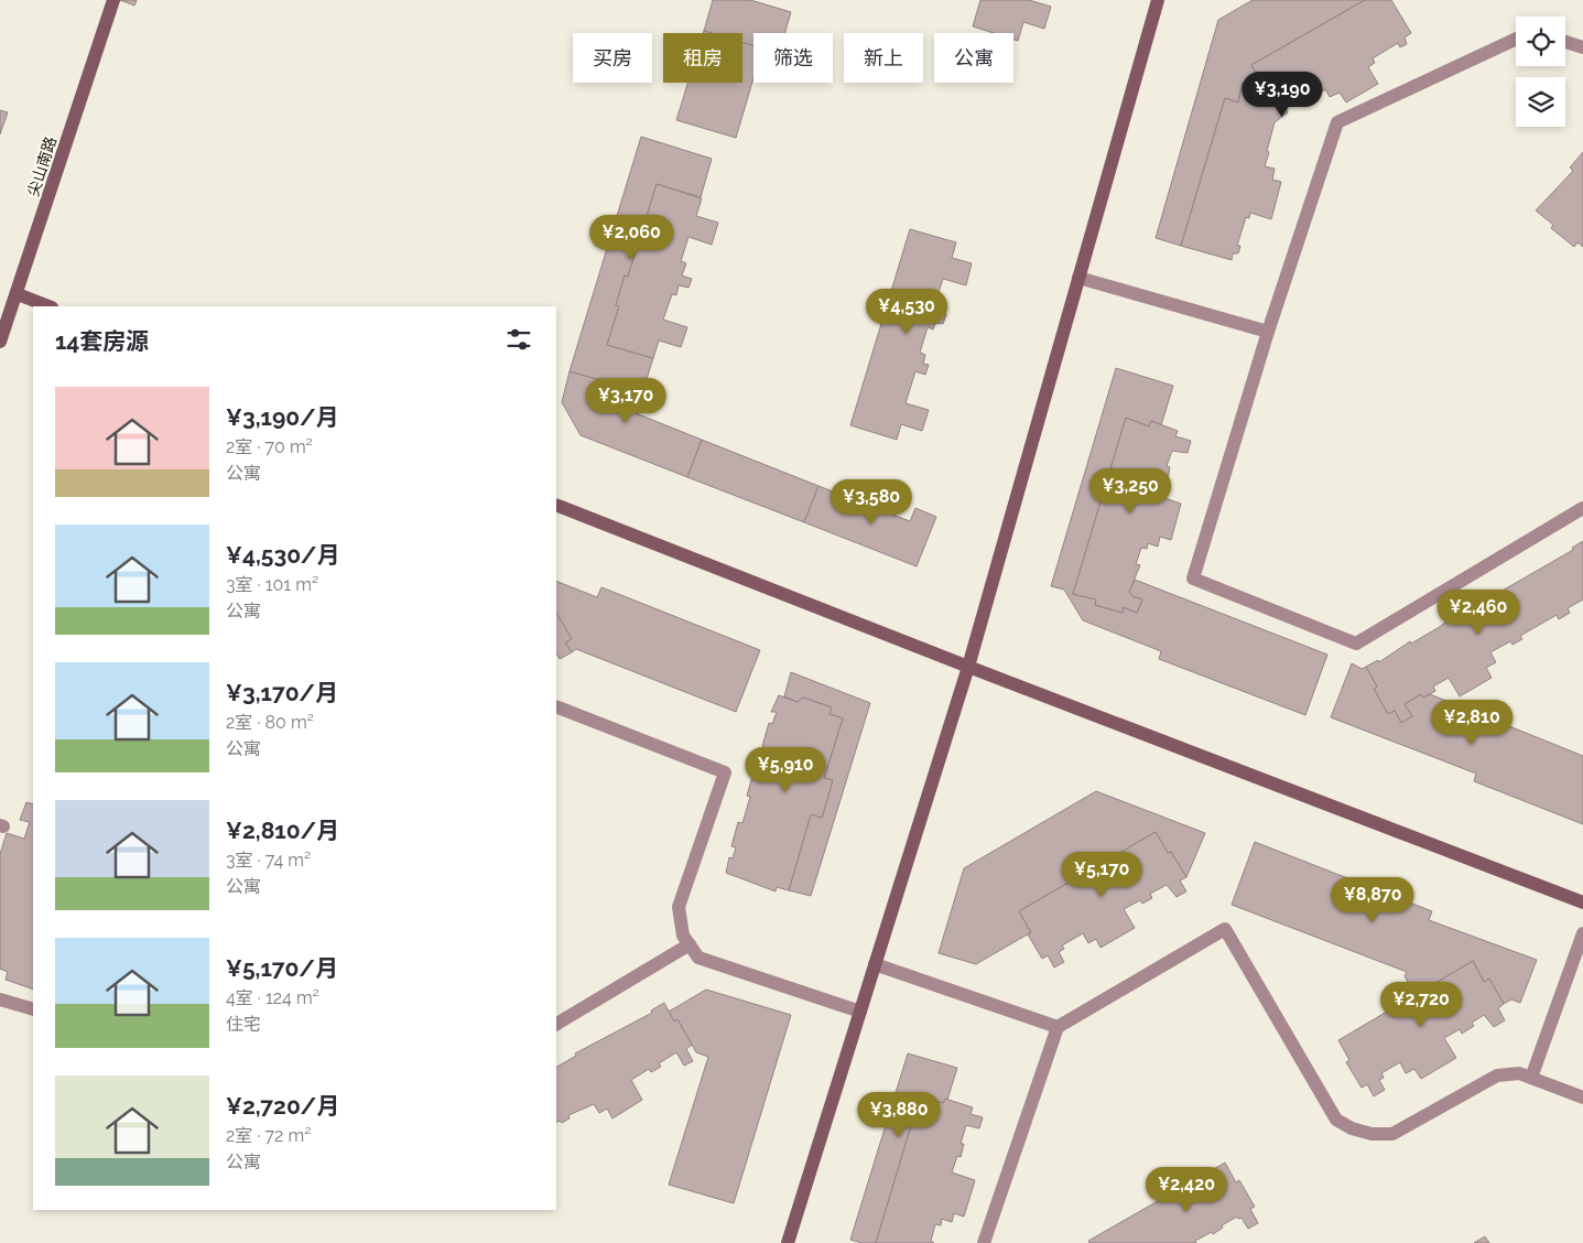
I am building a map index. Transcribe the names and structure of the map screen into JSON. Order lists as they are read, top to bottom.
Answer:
{
  "streets": {
    "street": ["尖山南路"]
  },
  "page": {
    "chip": [
      "买房",
      "租房",
      "筛选",
      "新上",
      "公寓"
    ],
    "price": [
      "¥3,190",
      "¥2,060",
      "¥4,530",
      "¥3,170",
      "¥3,250",
      "¥3,580",
      "¥2,460",
      "¥2,810",
      "¥5,910",
      "¥5,170",
      "¥8,870",
      "¥2,720",
      "¥3,880",
      "¥2,420"
    ],
    "heading": "14套房源",
    "list": [
      {
        "name": "¥3,190/月",
        "note": "2室 · 70 m² · 公寓"
      },
      {
        "name": "¥4,530/月",
        "note": "3室 · 101 m² · 公寓"
      },
      {
        "name": "¥3,170/月",
        "note": "2室 · 80 m² · 公寓"
      },
      {
        "name": "¥2,810/月",
        "note": "3室 · 74 m² · 公寓"
      },
      {
        "name": "¥5,170/月",
        "note": "4室 · 124 m² · 住宅"
      },
      {
        "name": "¥2,720/月",
        "note": "2室 · 72 m² · 公寓"
      }
    ]
  }
}
